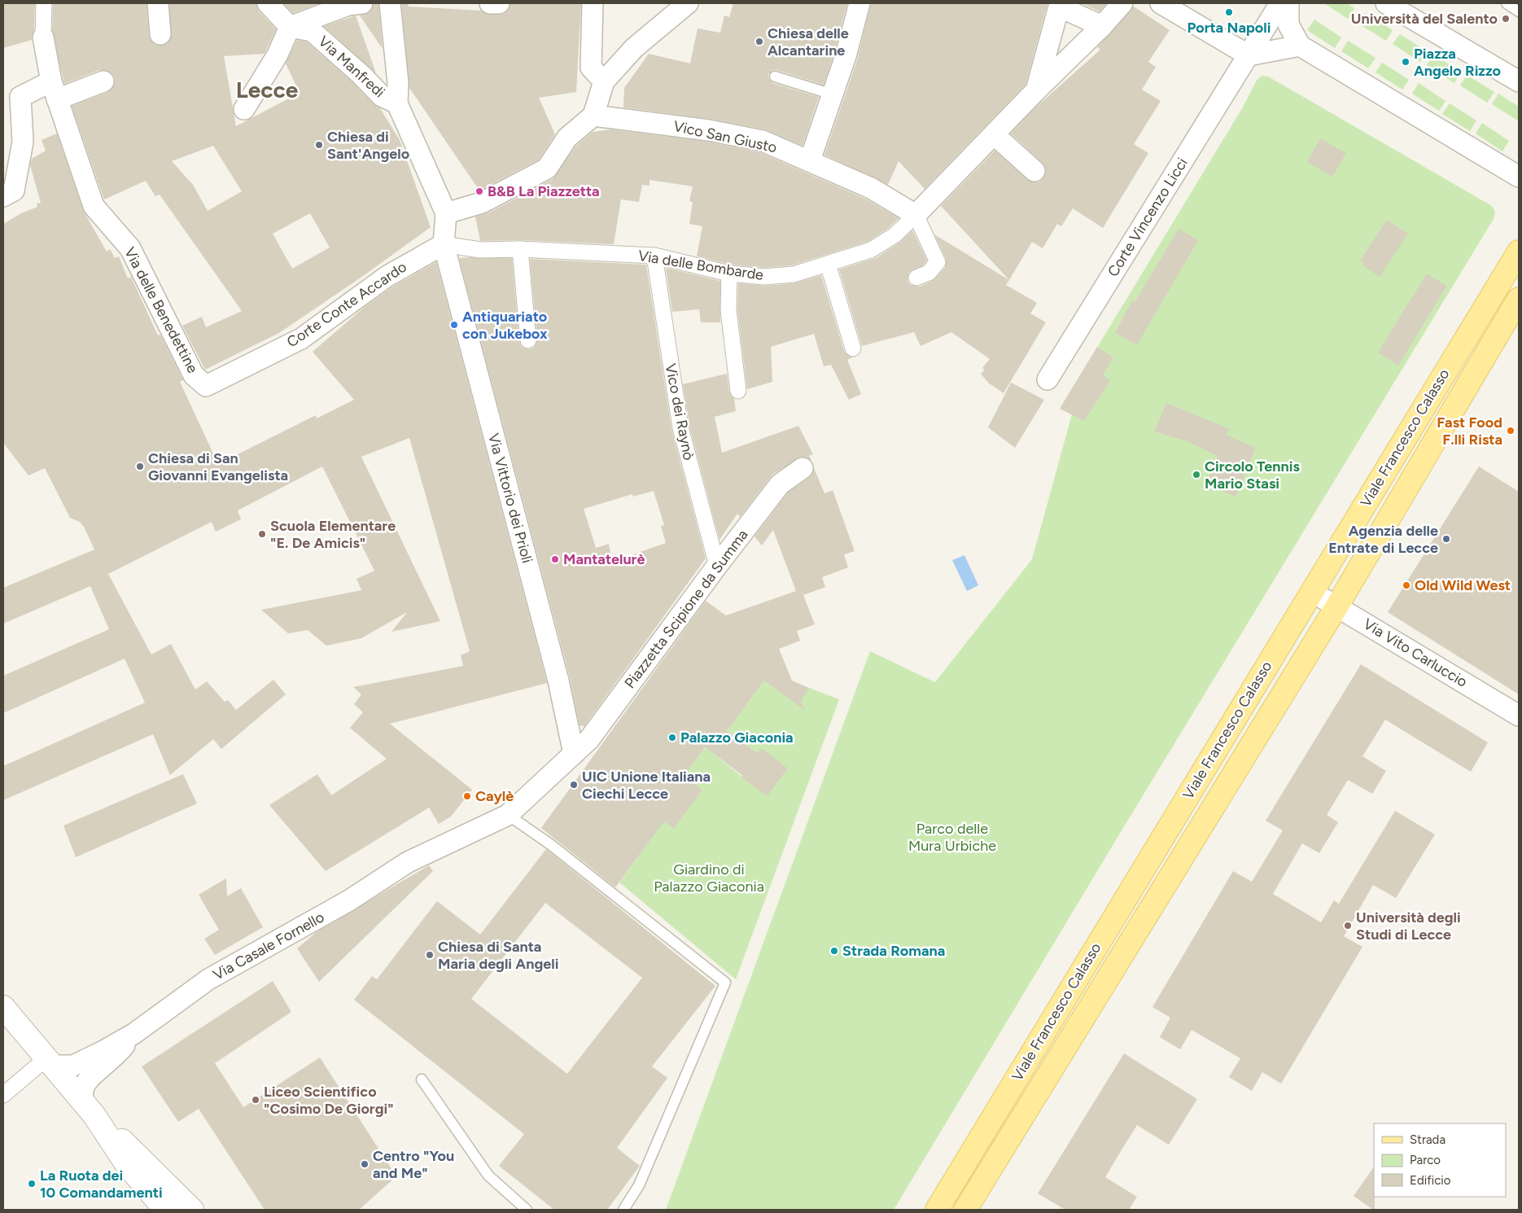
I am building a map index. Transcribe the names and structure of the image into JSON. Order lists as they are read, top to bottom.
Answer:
{
  "streets": {
    "main road": ["Viale Francesco Calasso"],
    "street": [
      "Via Manfredi",
      "Vico San Giusto",
      "Corte Vincenzo Licci",
      "Via delle Bombarde",
      "Corte Conte Accardo",
      "Via delle Benedettine",
      "Vico dei Raynò",
      "Via Vittorio dei Prioli",
      "Piazzetta Scipione da Summa",
      "Via Vito Carluccio",
      "Via Casale Fornello"
    ]
  },
  "crossings": [
    ["Vico San Giusto", "Via delle Bombarde"],
    ["Via delle Bombarde", "Corte Conte Accardo"],
    ["Via delle Bombarde", "Vico dei Raynò"],
    ["Via delle Bombarde", "Via Vittorio dei Prioli"],
    ["Corte Conte Accardo", "Via delle Benedettine"],
    ["Corte Conte Accardo", "Via Vittorio dei Prioli"],
    ["Vico dei Raynò", "Piazzetta Scipione da Summa"],
    ["Viale Francesco Calasso", "Via Vito Carluccio"],
    ["Via Vittorio dei Prioli", "Piazzetta Scipione da Summa"],
    ["Piazzetta Scipione da Summa", "Via Casale Fornello"]
  ],
  "districts": ["Lecce"],
  "parks": ["Parco delle Mura Urbiche", "Giardino di Palazzo Giaconia"],
  "places": [
    "Porta Napoli",
    "Università del Salento",
    "Chiesa delle Alcantarine",
    "Piazza Angelo Rizzo",
    "Chiesa di Sant'Angelo",
    "B&B La Piazzetta",
    "Antiquariato con Jukebox",
    "Fast Food F.lli Rista",
    "Chiesa di San Giovanni Evangelista",
    "Circolo Tennis Mario Stasi",
    "Scuola Elementare \"E. De Amicis\"",
    "Agenzia delle Entrate di Lecce",
    "Mantatelurè",
    "Old Wild West",
    "Palazzo Giaconia",
    "UIC Unione Italiana Ciechi Lecce",
    "Caylè",
    "Università degli Studi di Lecce",
    "Strada Romana",
    "Chiesa di Santa Maria degli Angeli",
    "Liceo Scientifico \"Cosimo De Giorgi\"",
    "Centro \"You and Me\"",
    "La Ruota dei 10 Comandamenti"
  ],
  "legend": ["Strada", "Parco", "Edificio"]
}
